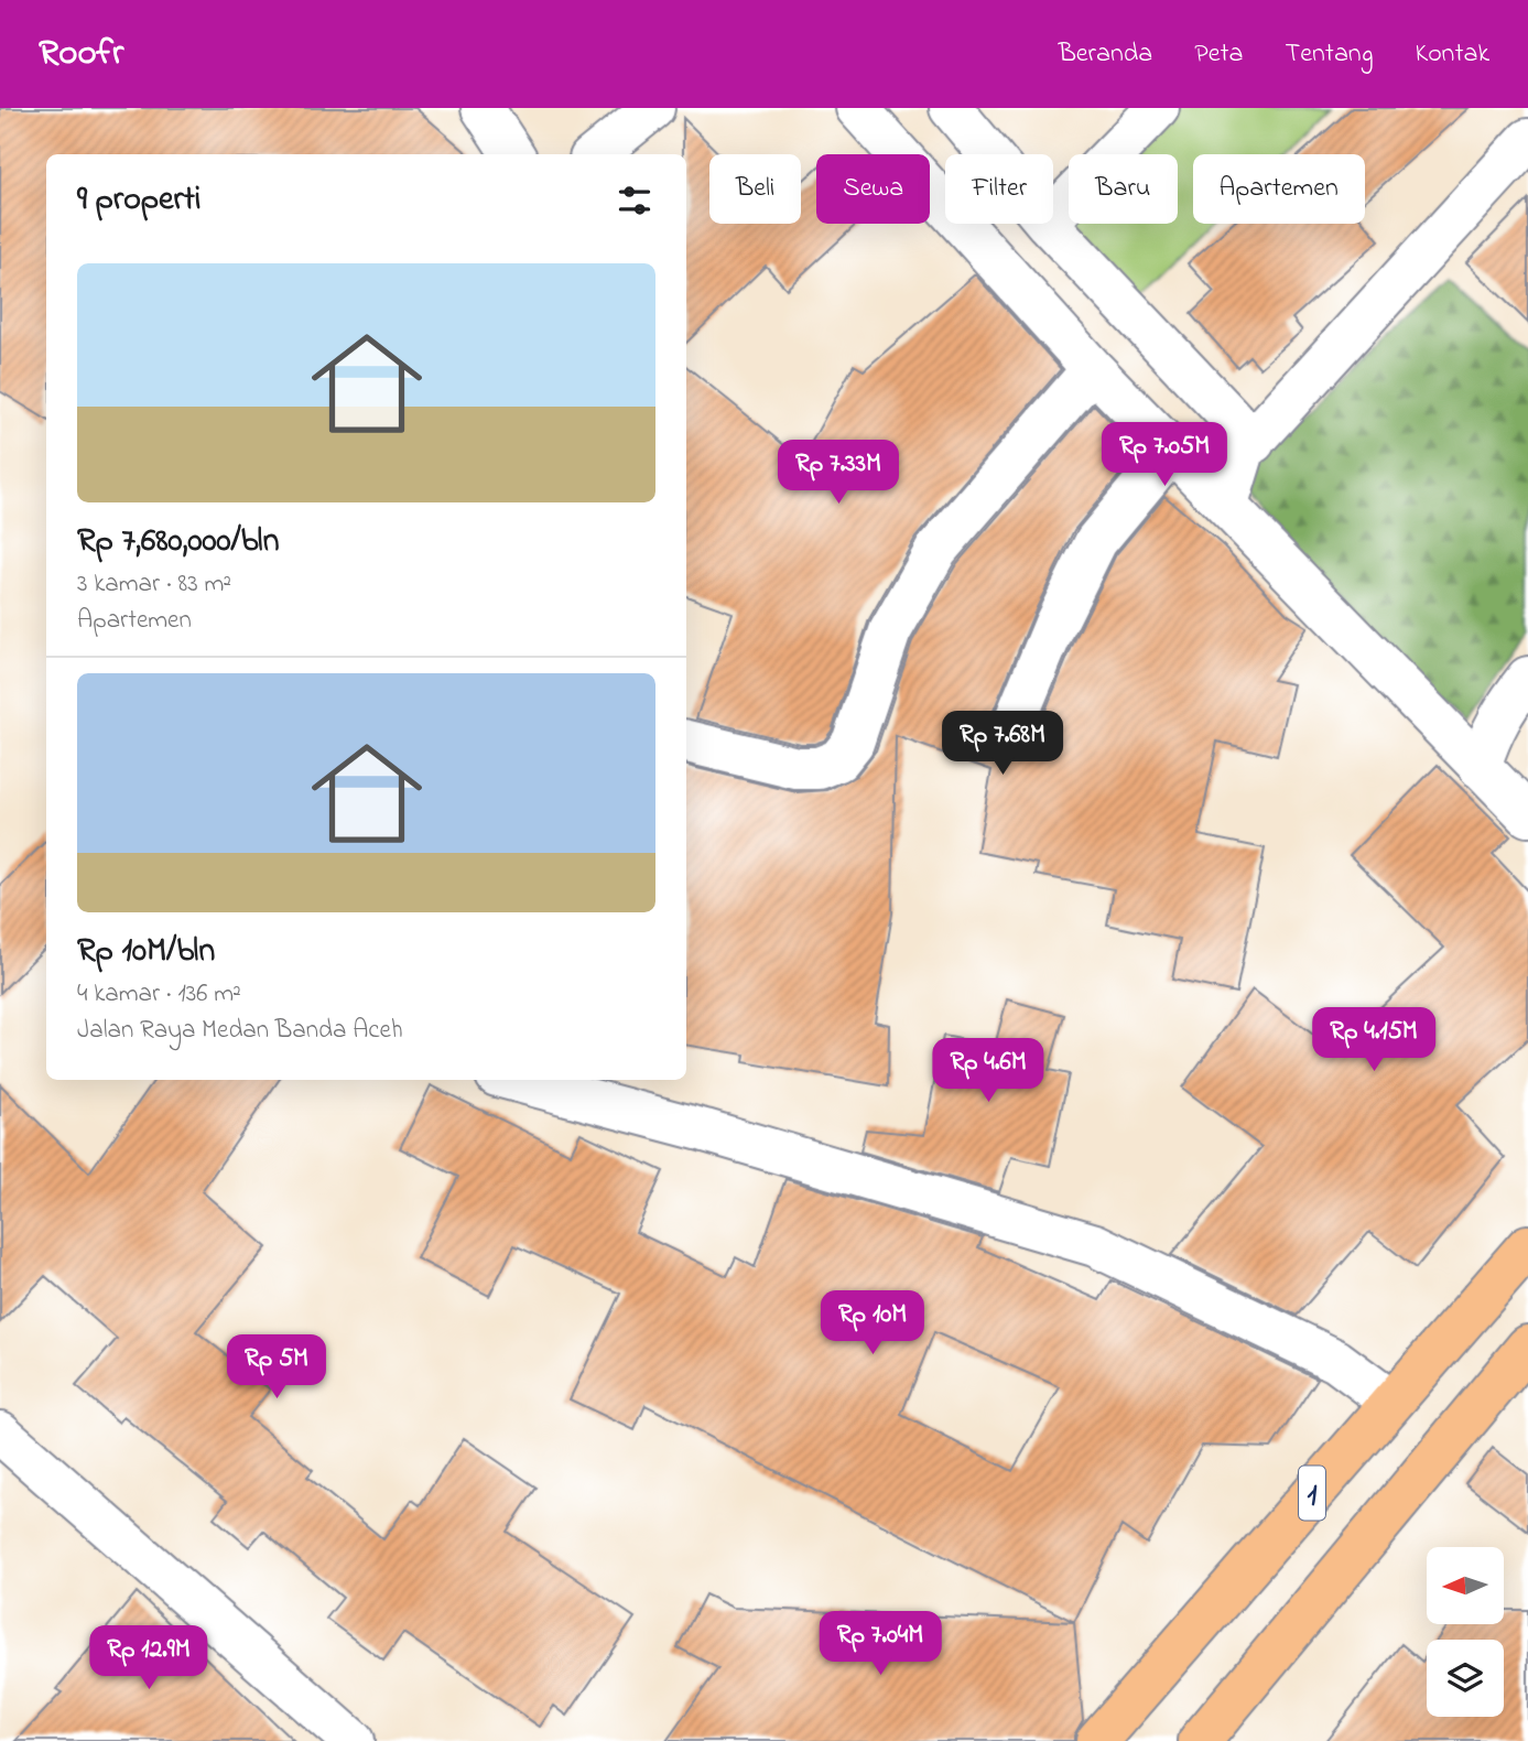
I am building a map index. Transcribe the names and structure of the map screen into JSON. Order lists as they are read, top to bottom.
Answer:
{
  "streets": {
    "highway": ["1"]
  },
  "north": "left",
  "page": {
    "header": "Roofr",
    "nav": [
      "Beranda",
      "Peta",
      "Tentang",
      "Kontak"
    ],
    "chip": [
      "Beli",
      "Sewa",
      "Filter",
      "Baru",
      "Apartemen"
    ],
    "heading": "9 properti",
    "list": [
      {
        "name": "Rp 7,680,000/bln",
        "note": "3 kamar · 83 m² · Apartemen"
      },
      {
        "name": "Rp 10M/bln",
        "note": "4 kamar · 136 m² · Jalan Raya Medan Banda Aceh"
      }
    ],
    "price": [
      "Rp 7.05M",
      "Rp 7.33M",
      "Rp 7.68M",
      "Rp 4.15M",
      "Rp 4.6M",
      "Rp 10M",
      "Rp 5M",
      "Rp 7.04M",
      "Rp 12.9M"
    ]
  }
}
